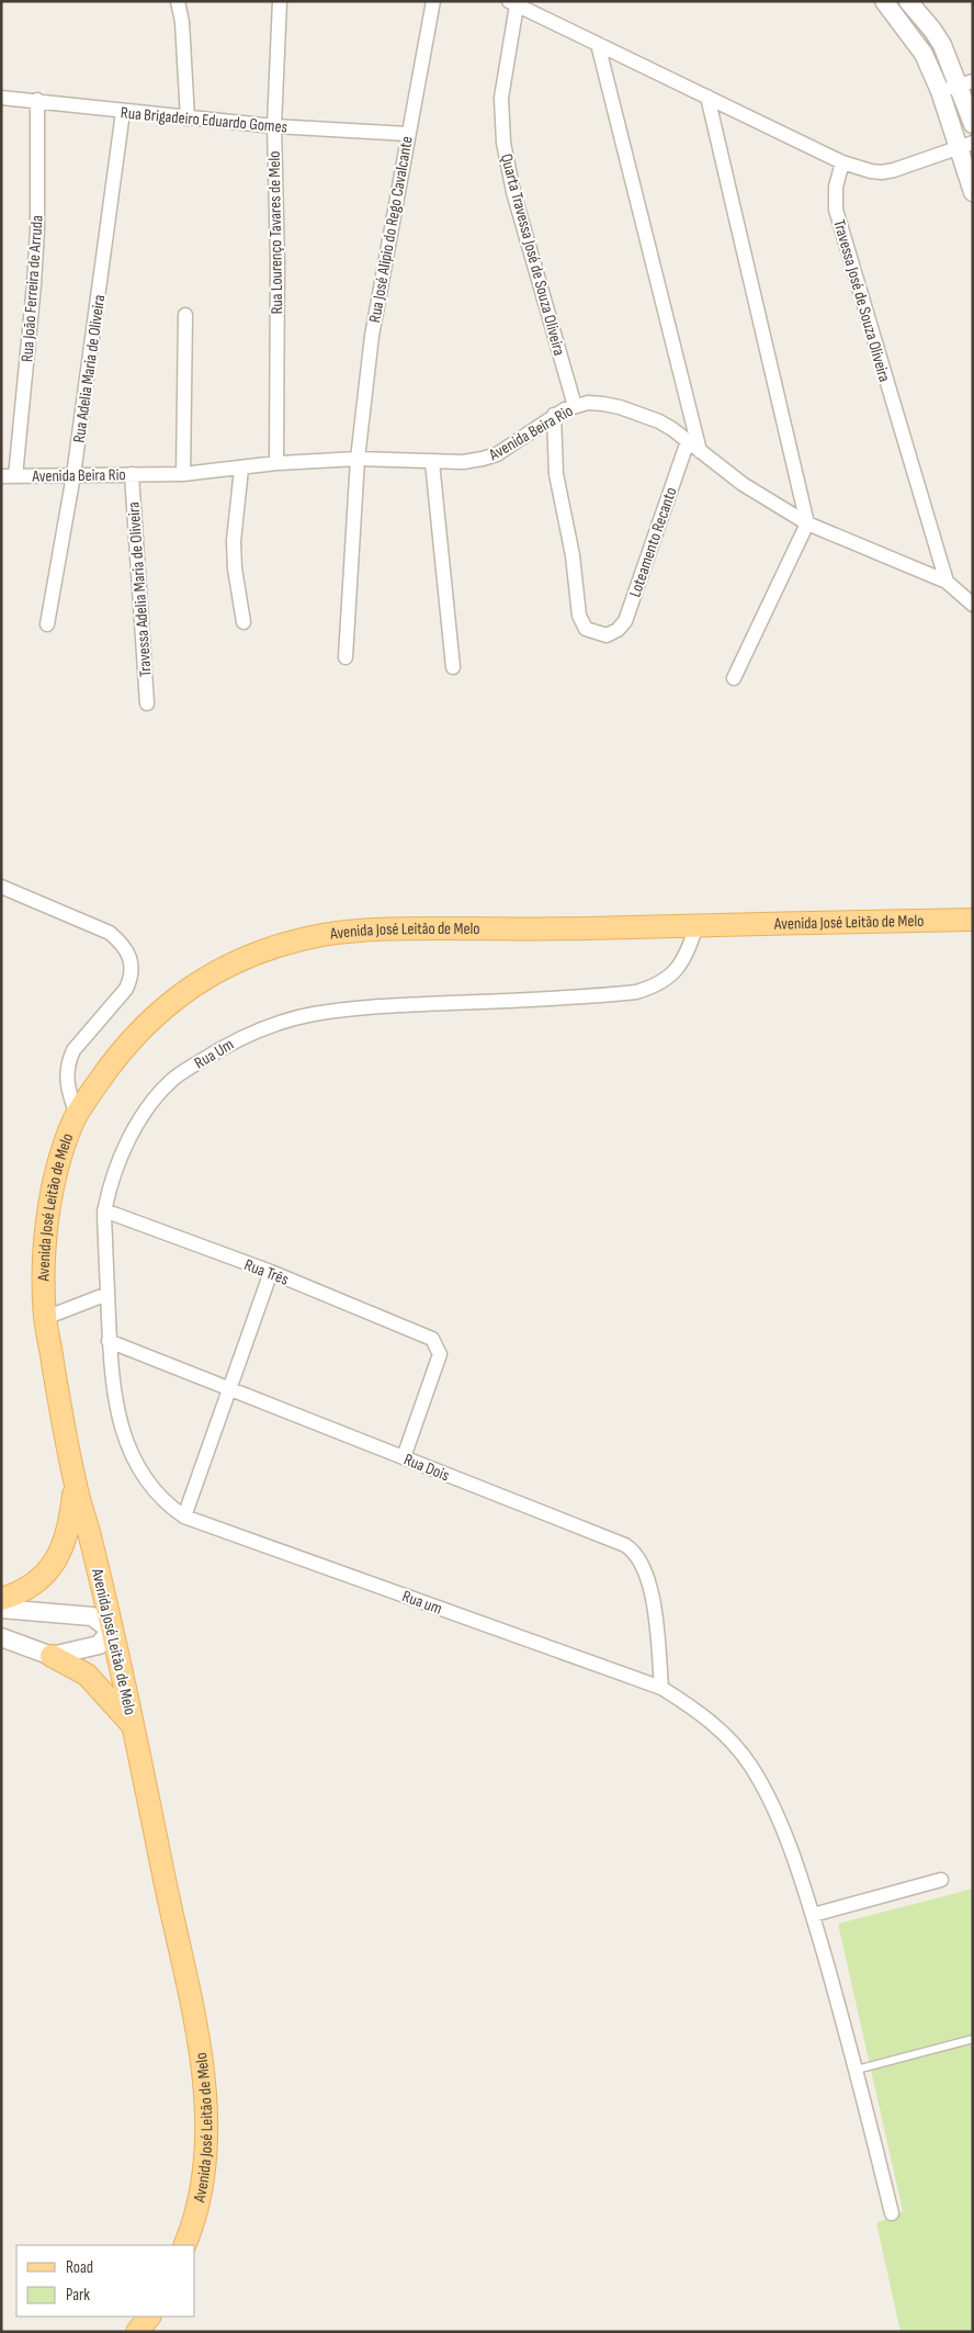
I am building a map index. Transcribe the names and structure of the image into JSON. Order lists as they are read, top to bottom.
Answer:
{
  "streets": {
    "main road": ["Avenida José Leitão de Melo"],
    "street": [
      "Rua Brigadeiro Eduardo Gomes",
      "Rua José Alipio do Rego Cavalcante",
      "Rua Lourenço Tavares de Melo",
      "Quarta Travessa José de Souza Oliveira",
      "Rua João Ferreira de Arruda",
      "Travessa José de Souza Oliveira",
      "Rua Adelia Maria de Oliveira",
      "Avenida Beira Rio",
      "Loteamento Recanto",
      "Travessa Adelia Maria de Oliveira",
      "Rua Um",
      "Rua Três",
      "Rua Dois",
      "Rua um"
    ]
  },
  "crossings": [
    ["Rua Brigadeiro Eduardo Gomes", "Rua José Alipio do Rego Cavalcante"],
    ["Rua Brigadeiro Eduardo Gomes", "Rua Lourenço Tavares de Melo"],
    ["Rua Brigadeiro Eduardo Gomes", "Rua João Ferreira de Arruda"],
    ["Rua Brigadeiro Eduardo Gomes", "Rua Adelia Maria de Oliveira"],
    ["Rua José Alipio do Rego Cavalcante", "Avenida Beira Rio"],
    ["Rua Lourenço Tavares de Melo", "Avenida Beira Rio"],
    ["Quarta Travessa José de Souza Oliveira", "Avenida Beira Rio"],
    ["Rua João Ferreira de Arruda", "Avenida Beira Rio"],
    ["Travessa José de Souza Oliveira", "Avenida Beira Rio"],
    ["Rua Adelia Maria de Oliveira", "Avenida Beira Rio"],
    ["Avenida Beira Rio", "Loteamento Recanto"],
    ["Avenida Beira Rio", "Travessa Adelia Maria de Oliveira"],
    ["Avenida José Leitão de Melo", "Rua Um"],
    ["Rua Um", "Rua Três"],
    ["Rua Um", "Rua Dois"],
    ["Rua Um", "Rua um"],
    ["Rua Três", "Rua Dois"],
    ["Rua Dois", "Rua um"]
  ],
  "legend": ["Road", "Park"]
}
